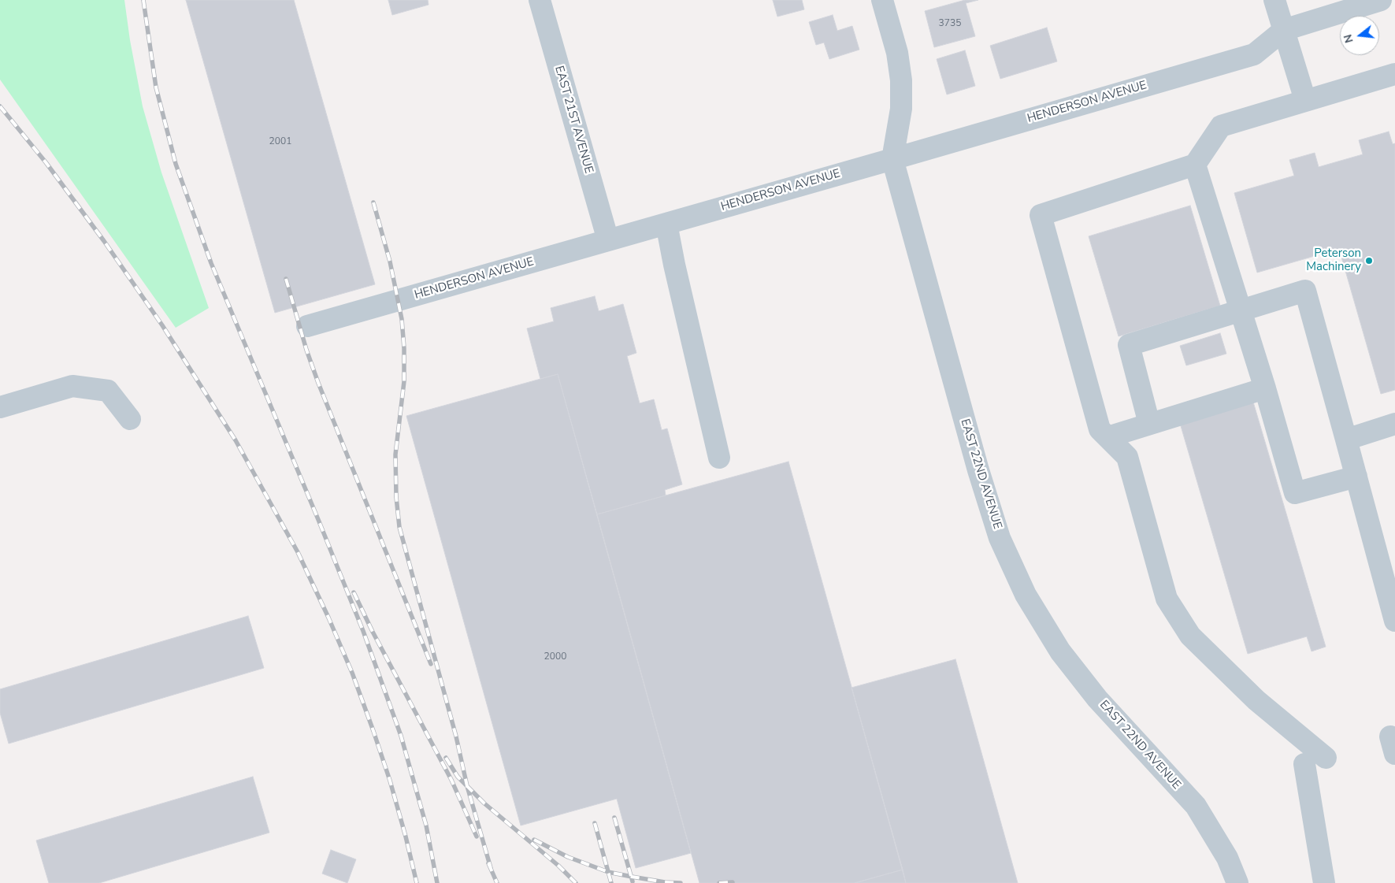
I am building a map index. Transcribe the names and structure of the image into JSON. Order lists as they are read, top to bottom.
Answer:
{
  "streets": {
    "street": ["HENDERSON AVENUE", "EAST 21ST AVENUE", "EAST 22ND AVENUE"]
  },
  "crossings": [
    ["HENDERSON AVENUE", "EAST 21ST AVENUE"],
    ["HENDERSON AVENUE", "EAST 22ND AVENUE"]
  ],
  "places": ["Peterson Machinery"],
  "house_numbers": ["3735", "2001", "2000"],
  "north": "left"
}
